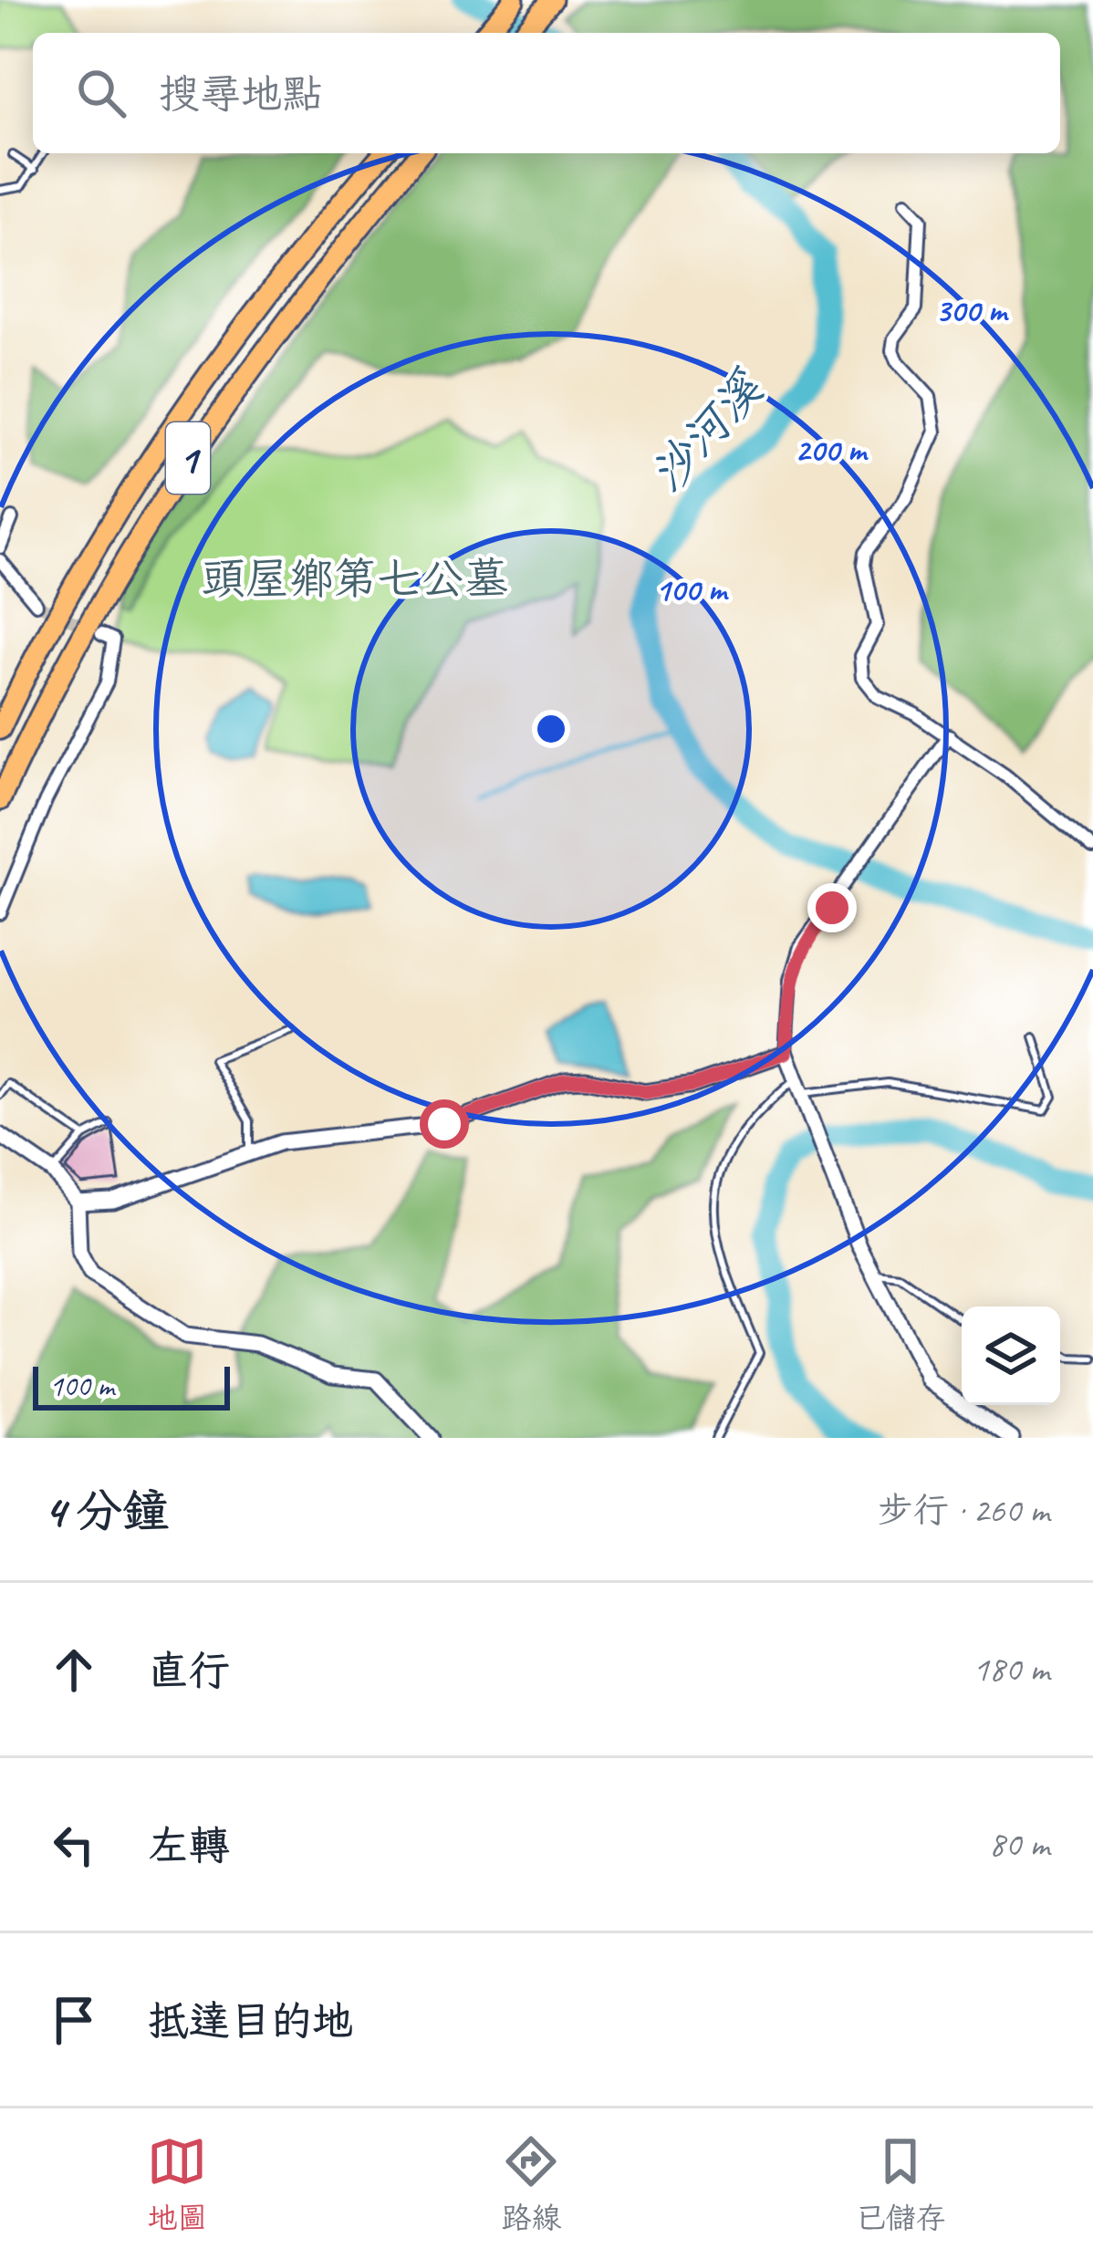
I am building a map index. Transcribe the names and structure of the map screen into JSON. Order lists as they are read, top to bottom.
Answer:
{
  "streets": {
    "highway": ["1"]
  },
  "water": ["沙河溪"],
  "parks": ["頭屋鄉第七公墓"],
  "scale_bar": "100 m",
  "page": {
    "search": "搜尋地點",
    "scale": "100 m",
    "heading": ["4 分鐘", "步行 · 260 m"],
    "list": [
      ["直行", "180 m"],
      ["左轉", "80 m"],
      "抵達目的地"
    ],
    "nav": ["地圖", "路線", "已儲存"]
  },
  "rings": ["300 m", "200 m", "100 m"]
}
